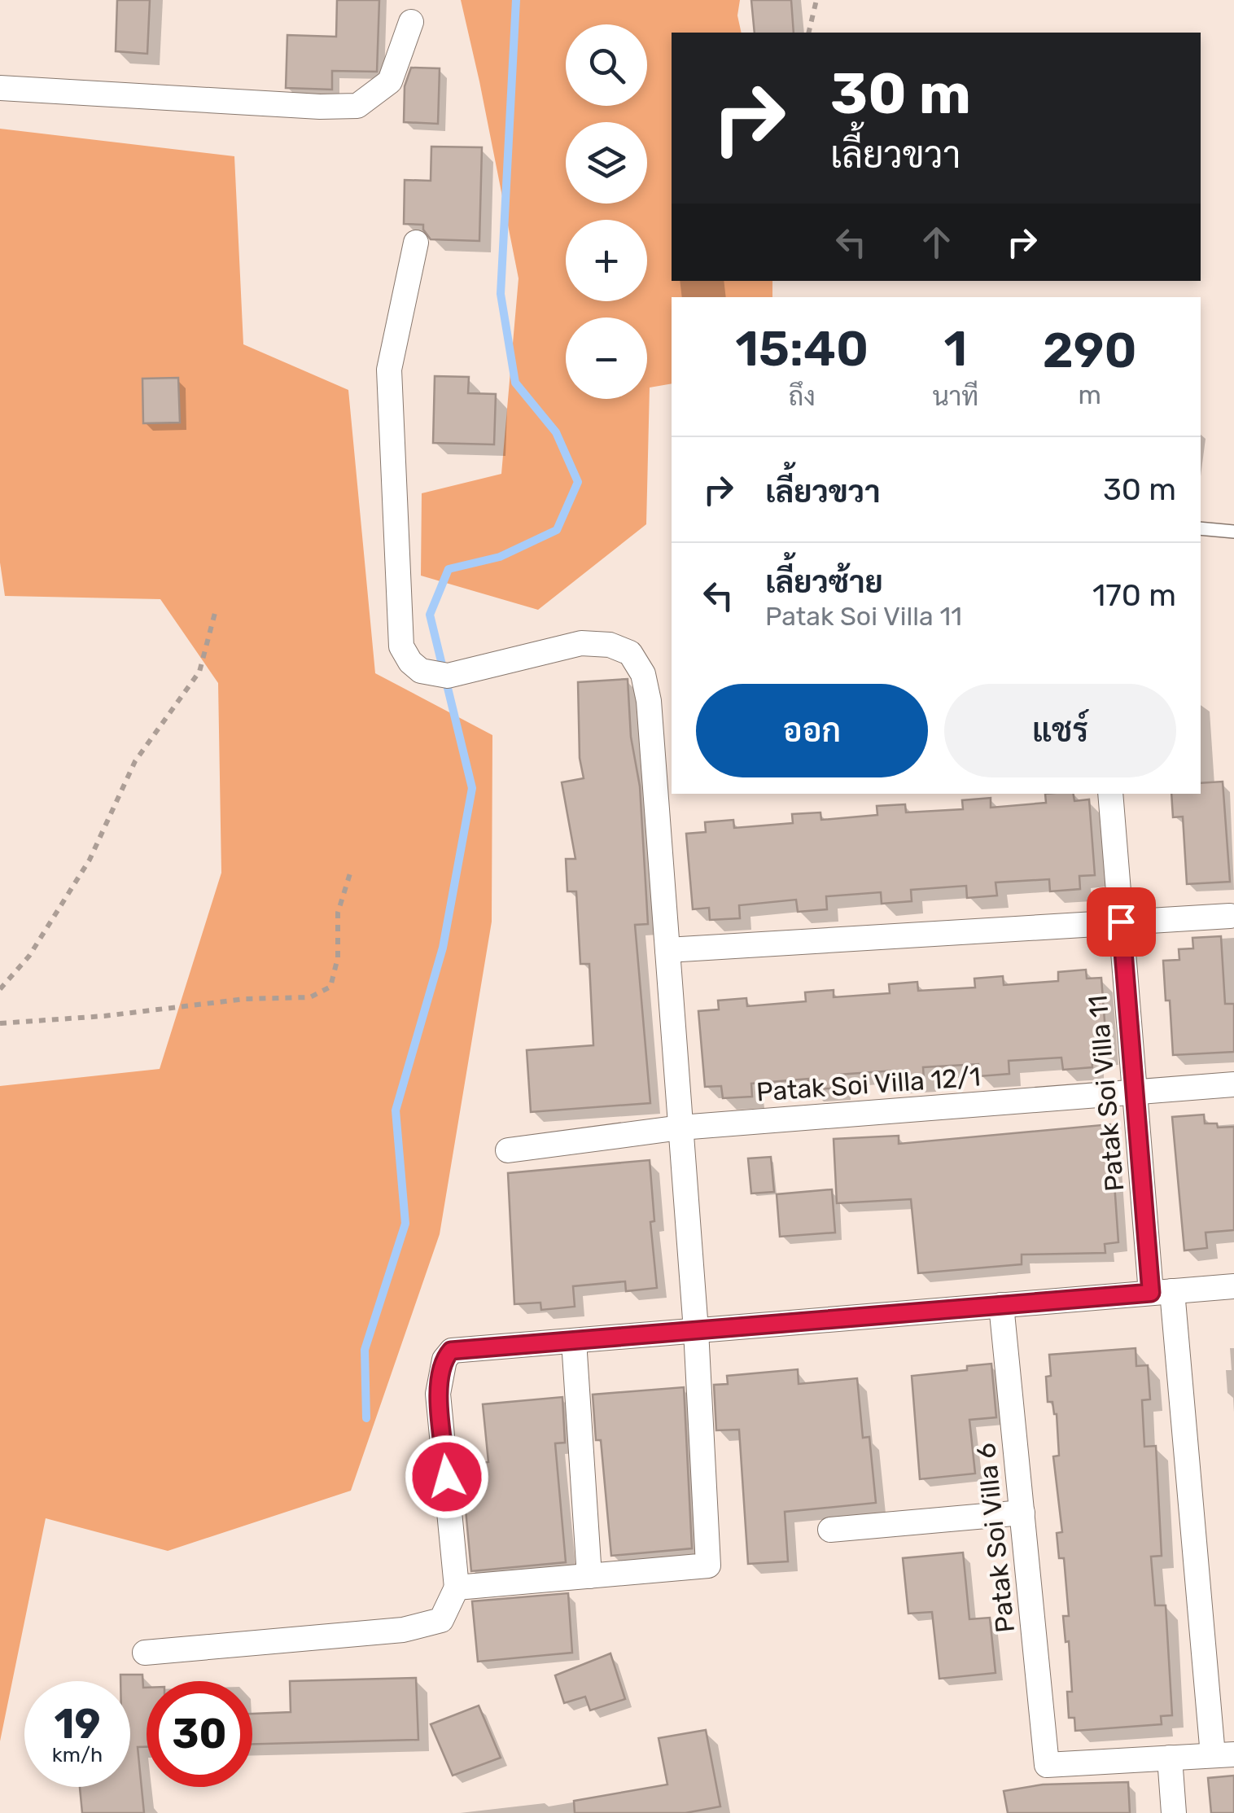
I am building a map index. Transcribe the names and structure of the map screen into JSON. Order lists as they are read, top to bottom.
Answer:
{
  "streets": {
    "street": ["Patak Soi Villa 12/1", "Patak Soi Villa 11", "Patak Soi Villa 6"]
  },
  "crossings": [
    ["Patak Soi Villa 12/1", "Patak Soi Villa 11"]
  ],
  "page": {
    "map_buttons": ["+", "−"],
    "turn": ["30 m", "เลี้ยวขวา"],
    "eta": [
      "15:40",
      "ถึง",
      "1",
      "นาที",
      "290",
      "m"
    ],
    "list": [
      {
        "name": "เลี้ยวขวา",
        "value": "30 m"
      },
      {
        "name": "เลี้ยวซ้าย",
        "note": "Patak Soi Villa 11",
        "value": "170 m"
      }
    ],
    "buttons": ["ออก", "แชร์"],
    "speed": "19 km/h",
    "limit": "30"
  }
}
